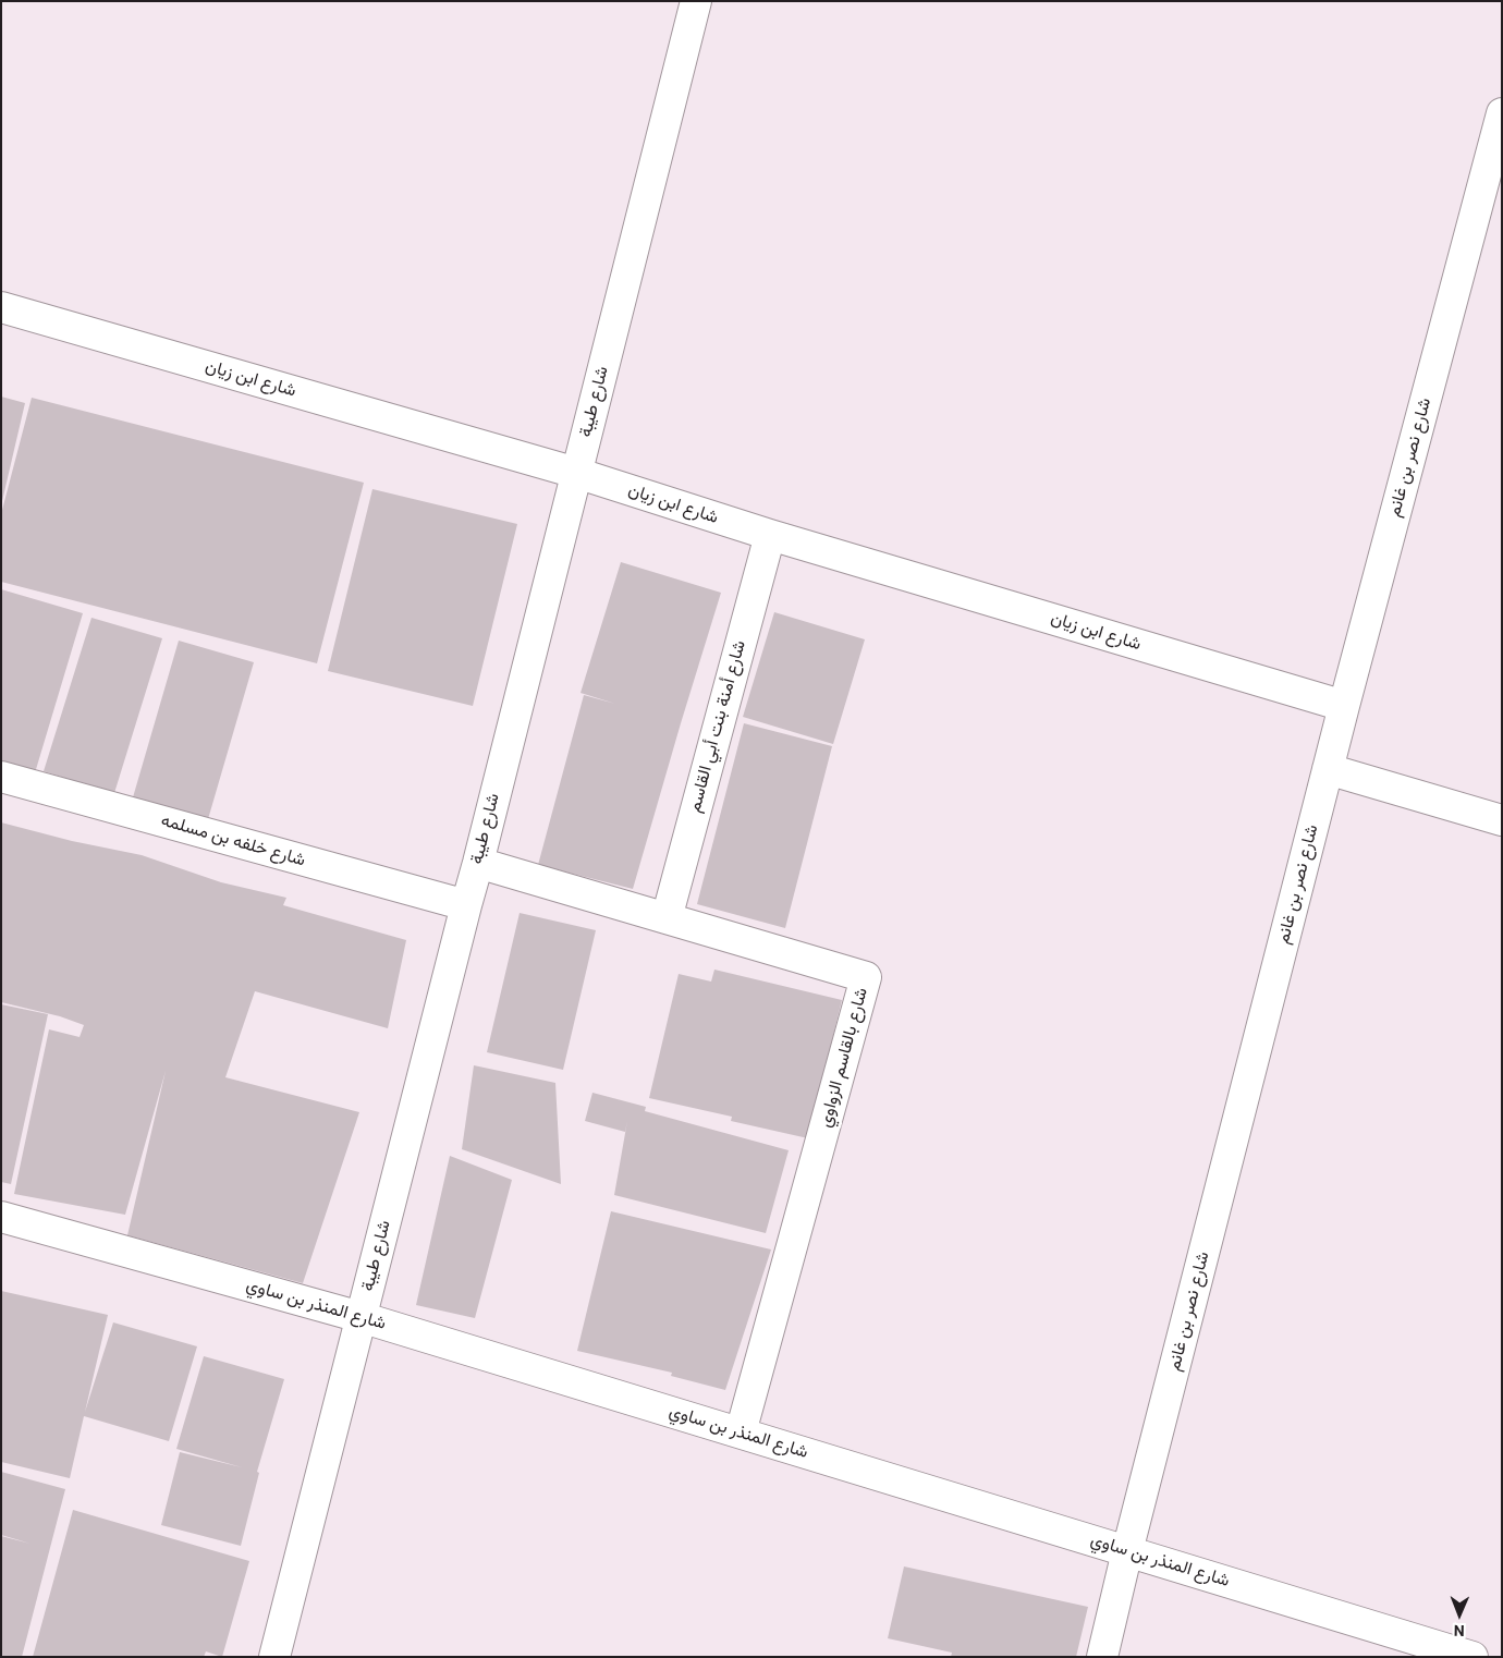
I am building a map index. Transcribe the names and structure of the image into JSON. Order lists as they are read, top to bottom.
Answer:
{
  "streets": {
    "street": [
      "شارع ابن زيان",
      "شارع طيبة",
      "شارع نصر بن غانم",
      "شارع أمنة بنت أبي القاسم",
      "شارع خلفه بن مسلمه",
      "شارع بالقاسم الزواوي",
      "شارع المنذر بن ساوي"
    ]
  },
  "crossings": [
    ["شارع ابن زيان", "شارع طيبة"],
    ["شارع ابن زيان", "شارع نصر بن غانم"],
    ["شارع ابن زيان", "شارع أمنة بنت أبي القاسم"],
    ["شارع طيبة", "شارع خلفه بن مسلمه"],
    ["شارع طيبة", "شارع بالقاسم الزواوي"],
    ["شارع طيبة", "شارع المنذر بن ساوي"],
    ["شارع نصر بن غانم", "شارع المنذر بن ساوي"],
    ["شارع أمنة بنت أبي القاسم", "شارع بالقاسم الزواوي"],
    ["شارع بالقاسم الزواوي", "شارع المنذر بن ساوي"]
  ],
  "north": "bottom"
}
